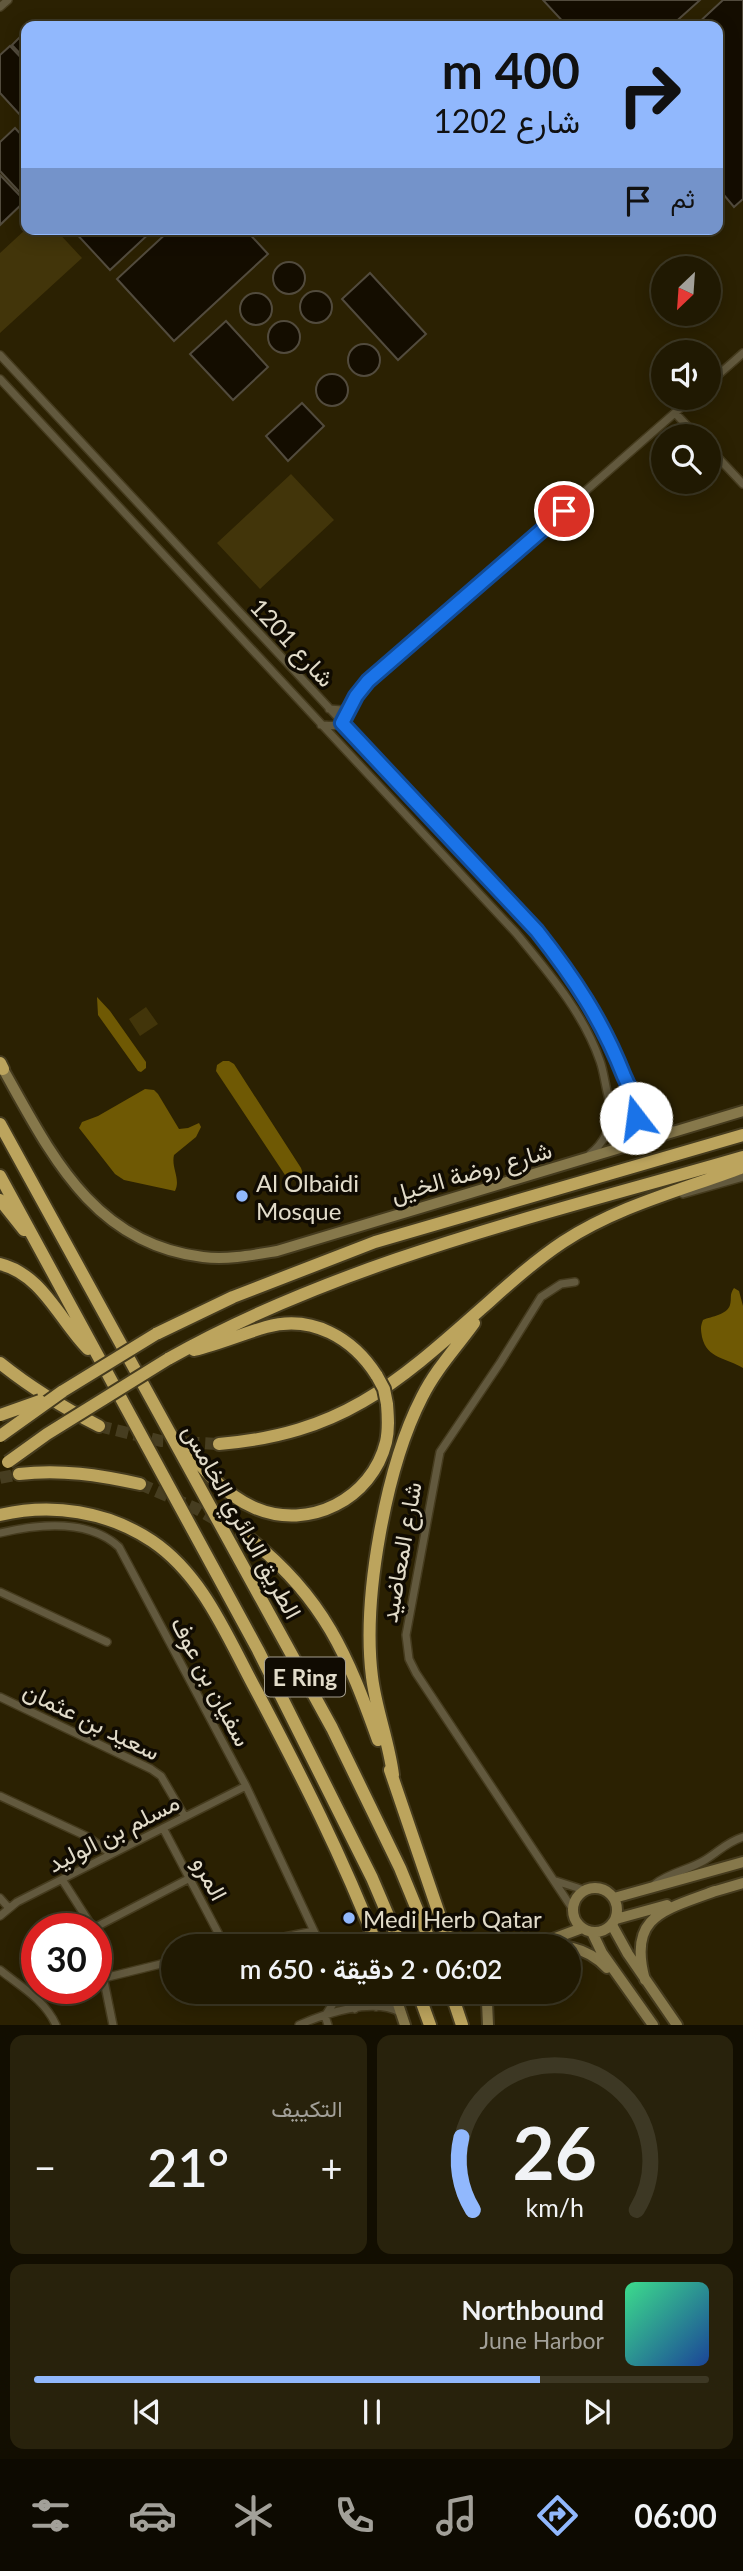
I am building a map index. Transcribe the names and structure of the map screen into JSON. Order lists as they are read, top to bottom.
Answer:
{
  "streets": {
    "highway": ["شارع روضة الخيل", "الطريق الدائري الخامس", "E Ring"],
    "street": [
      "شارع 1201",
      "شارع المعاضيد",
      "سفيان بن عوف",
      "سعيد بن عثمان",
      "مسلم بن الوليد",
      "المرو"
    ]
  },
  "crossings": [
    ["شارع 1201", "شارع روضة الخيل"],
    ["سفيان بن عوف", "مسلم بن الوليد"],
    ["سعيد بن عثمان", "مسلم بن الوليد"],
    ["مسلم بن الوليد", "المرو"]
  ],
  "places": ["Al Olbaidi Mosque", "Medi Herb Qatar"],
  "north": "bottom left",
  "page": {
    "turn": ["400 m", "شارع 1202"],
    "then": "ثم",
    "limit": "30",
    "trip": "06:02 · 2 دقيقة · 650 m",
    "tile": "التكييف",
    "heat": ["−", "21°", "+"],
    "song": ["Northbound", "June Harbor"],
    "tabs": "06:00",
    "gauge": ["26", "km/h"]
  }
}
